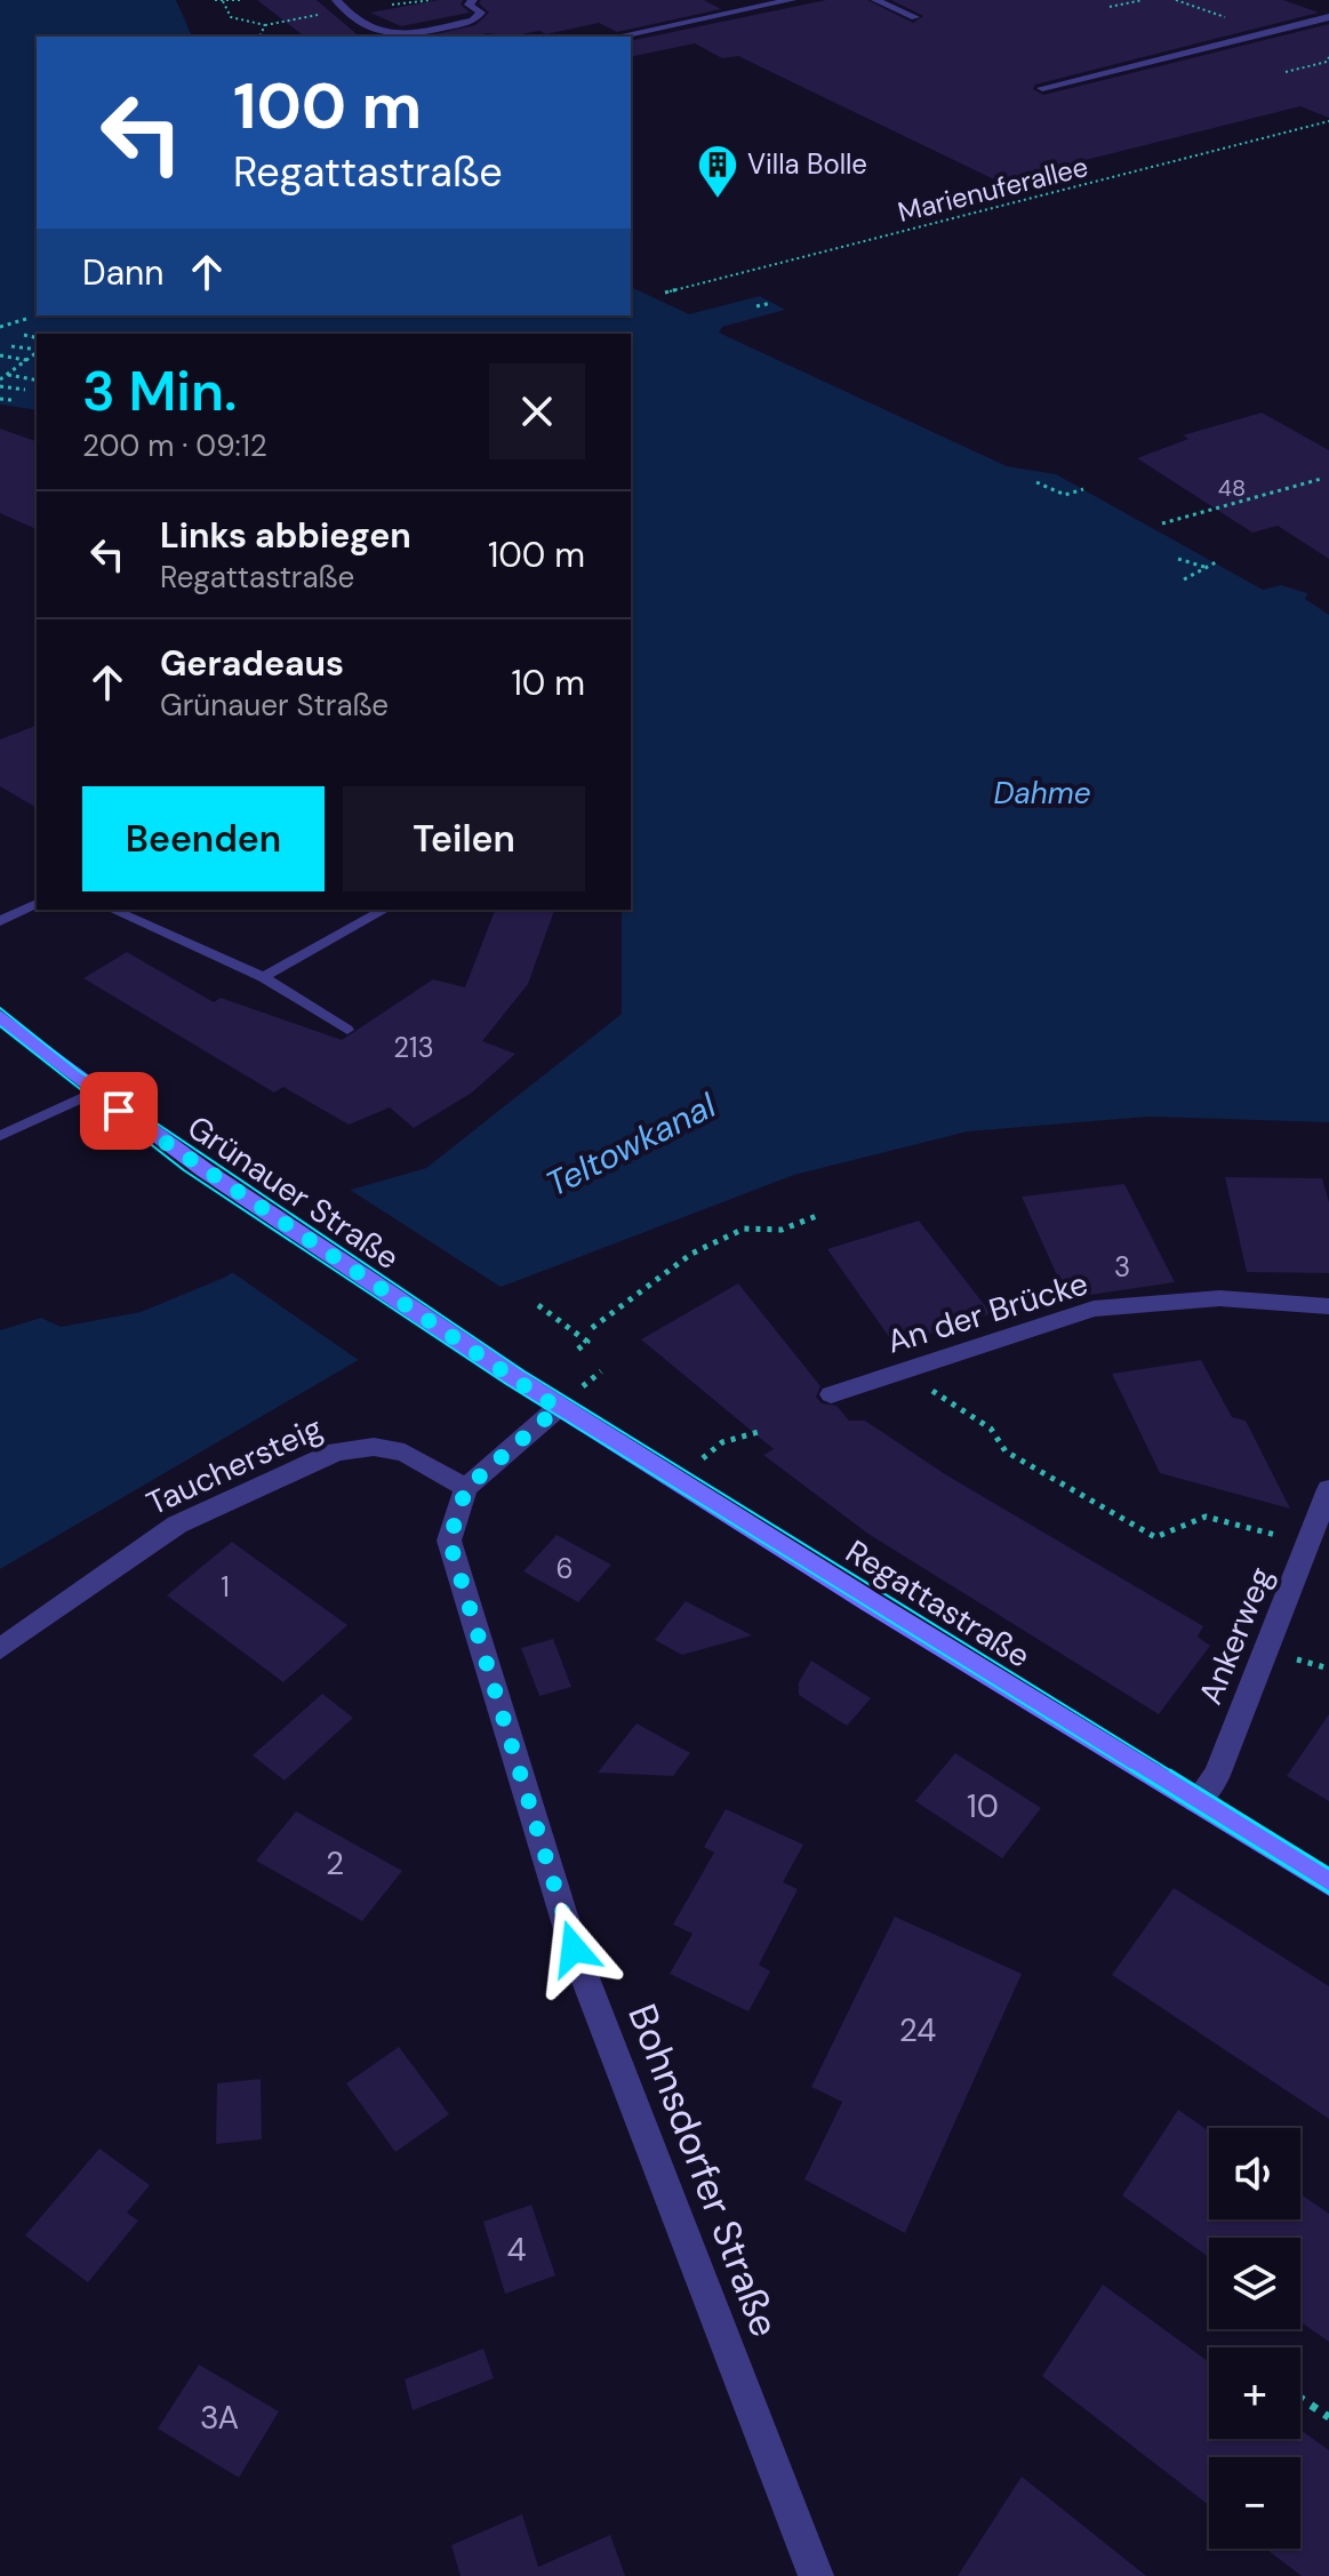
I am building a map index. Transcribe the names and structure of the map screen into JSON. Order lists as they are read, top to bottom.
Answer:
{
  "streets": {
    "main road": ["Grünauer Straße", "Regattastraße"],
    "street": [
      "An der Brücke",
      "Tauchersteig",
      "Ankerweg",
      "Bohnsdorfer Straße"
    ],
    "path": ["Marienuferallee"]
  },
  "crossings": [
    ["Grünauer Straße", "Regattastraße"],
    ["Tauchersteig", "Bohnsdorfer Straße"],
    ["Regattastraße", "Ankerweg"]
  ],
  "water": ["Dahme", "Teltowkanal"],
  "places": {
    "building": ["Villa Bolle"]
  },
  "house_numbers": [
    "48",
    "213",
    "3",
    "6",
    "1",
    "10",
    "2",
    "24",
    "4",
    "3A"
  ],
  "page": {
    "turn": ["100 m", "Regattastraße"],
    "then": "Dann",
    "heading": ["3 Min.", "200 m · 09:12"],
    "list": [
      {
        "name": "Links abbiegen",
        "note": "Regattastraße",
        "value": "100 m"
      },
      {
        "name": "Geradeaus",
        "note": "Grünauer Straße",
        "value": "10 m"
      }
    ],
    "buttons": ["Beenden", "Teilen"],
    "map_buttons": ["+", "−"]
  }
}
